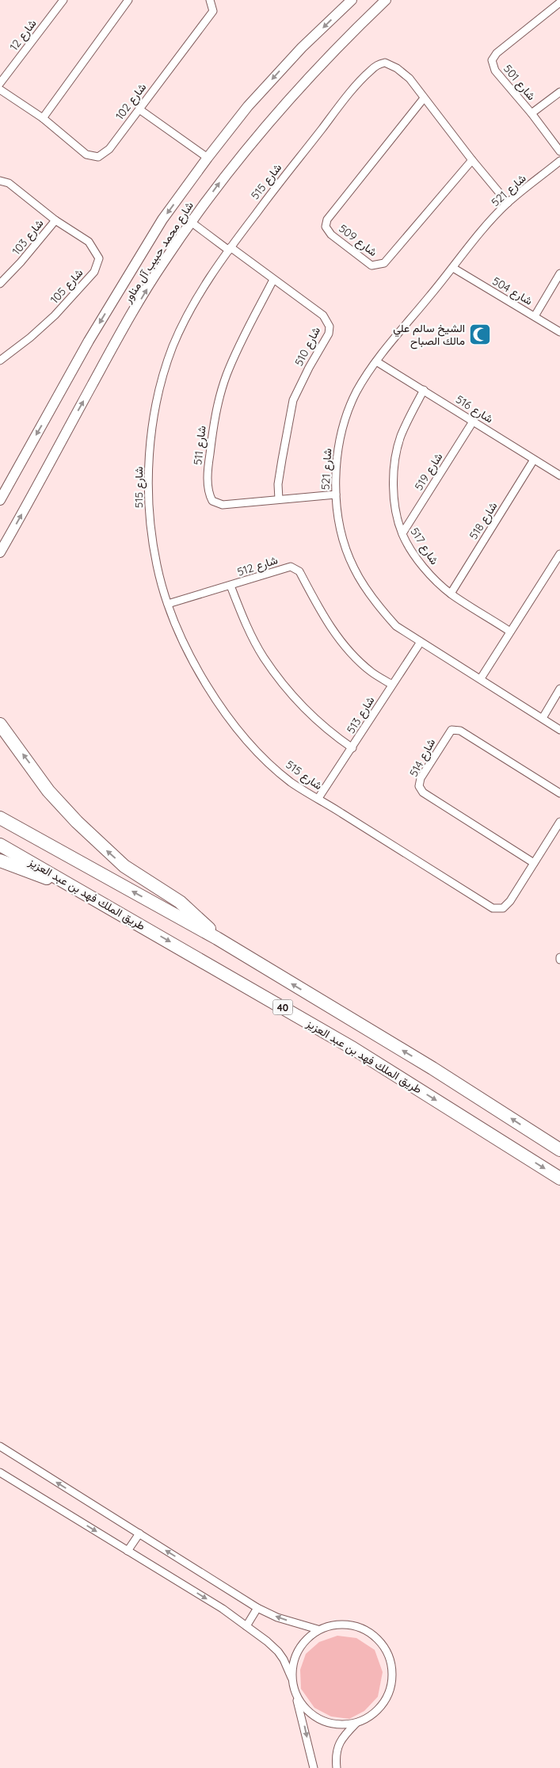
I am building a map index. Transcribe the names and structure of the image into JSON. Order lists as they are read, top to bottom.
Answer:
{
  "streets": {
    "highway": ["طريق الملك فهد بن عبد العزيز", "40"],
    "main road": ["شارع محمد حبيب آل مناور"],
    "street": [
      "شارع 12",
      "شارع 501",
      "شارع 102",
      "شارع 515",
      "شارع 521",
      "شارع 103",
      "شارع 509",
      "شارع 105",
      "شارع 504",
      "شارع 510",
      "شارع 516",
      "شارع 511",
      "شارع 519",
      "شارع 518",
      "شارع 517",
      "شارع 512",
      "شارع 513",
      "شارع 514"
    ]
  },
  "crossings": [
    ["شارع 515", "شارع 521"],
    ["شارع 515", "شارع 509"],
    ["شارع 515", "شارع 510"],
    ["شارع 515", "شارع 513"],
    ["شارع 515", "شارع 514"],
    ["شارع 521", "شارع 504"],
    ["شارع 521", "شارع 516"],
    ["شارع 521", "شارع 511"],
    ["شارع 521", "شارع 513"],
    ["شارع 103", "شارع 105"],
    ["شارع محمد حبيب آل مناور", "شارع 510"],
    ["شارع 510", "شارع 511"],
    ["شارع 516", "شارع 519"],
    ["شارع 516", "شارع 518"],
    ["شارع 516", "شارع 517"],
    ["شارع 519", "شارع 517"],
    ["شارع 518", "شارع 517"],
    ["شارع 512", "شارع 513"]
  ],
  "places": {
    "mosque": ["الشيخ سالم علي مالك الصباح"]
  }
}
